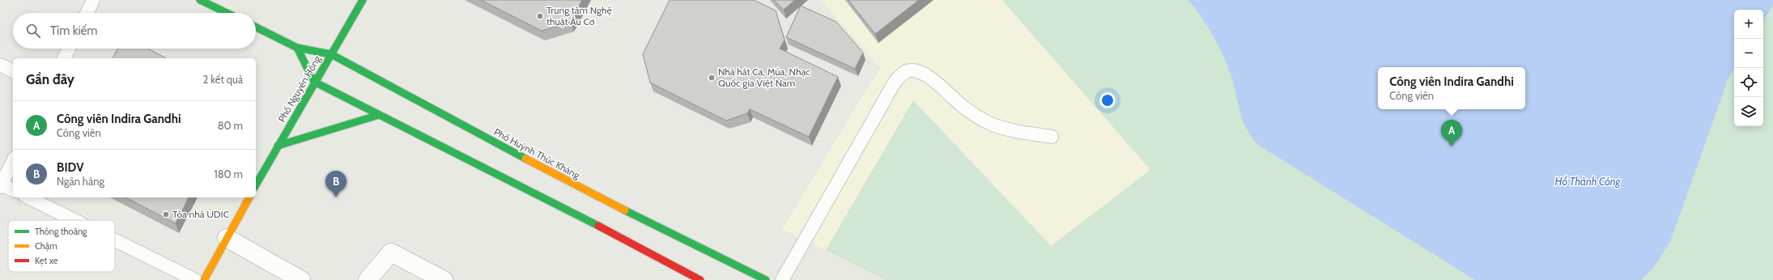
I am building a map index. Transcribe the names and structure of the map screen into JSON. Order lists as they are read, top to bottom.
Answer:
{
  "streets": {
    "main road": ["Phố Nguyên Hồng", "Phố Huỳnh Thúc Kháng"]
  },
  "crossings": [
    ["Phố Nguyên Hồng", "Phố Huỳnh Thúc Kháng"]
  ],
  "water": ["Hồ Thành Công"],
  "places": ["Trung tâm Nghệ thuật Âu Cơ", "Nhà hát Ca, Múa, Nhạc Quốc gia Việt Nam", "Tòa nhà UDIC"],
  "legend": ["Thông thoáng", "Chậm", "Kẹt xe"],
  "page": {
    "map_buttons": ["+", "−"],
    "search": "Tìm kiếm",
    "heading": ["Gần đây", "2 kết quả"],
    "popup": ["Công viên Indira Gandhi", "Công viên"],
    "list": [
      {
        "mark": "A",
        "name": "Công viên Indira Gandhi",
        "note": "Công viên",
        "value": "80 m"
      },
      {
        "mark": "B",
        "name": "BIDV",
        "note": "Ngân hàng",
        "value": "180 m"
      }
    ],
    "pins": ["A", "B"]
  }
}
